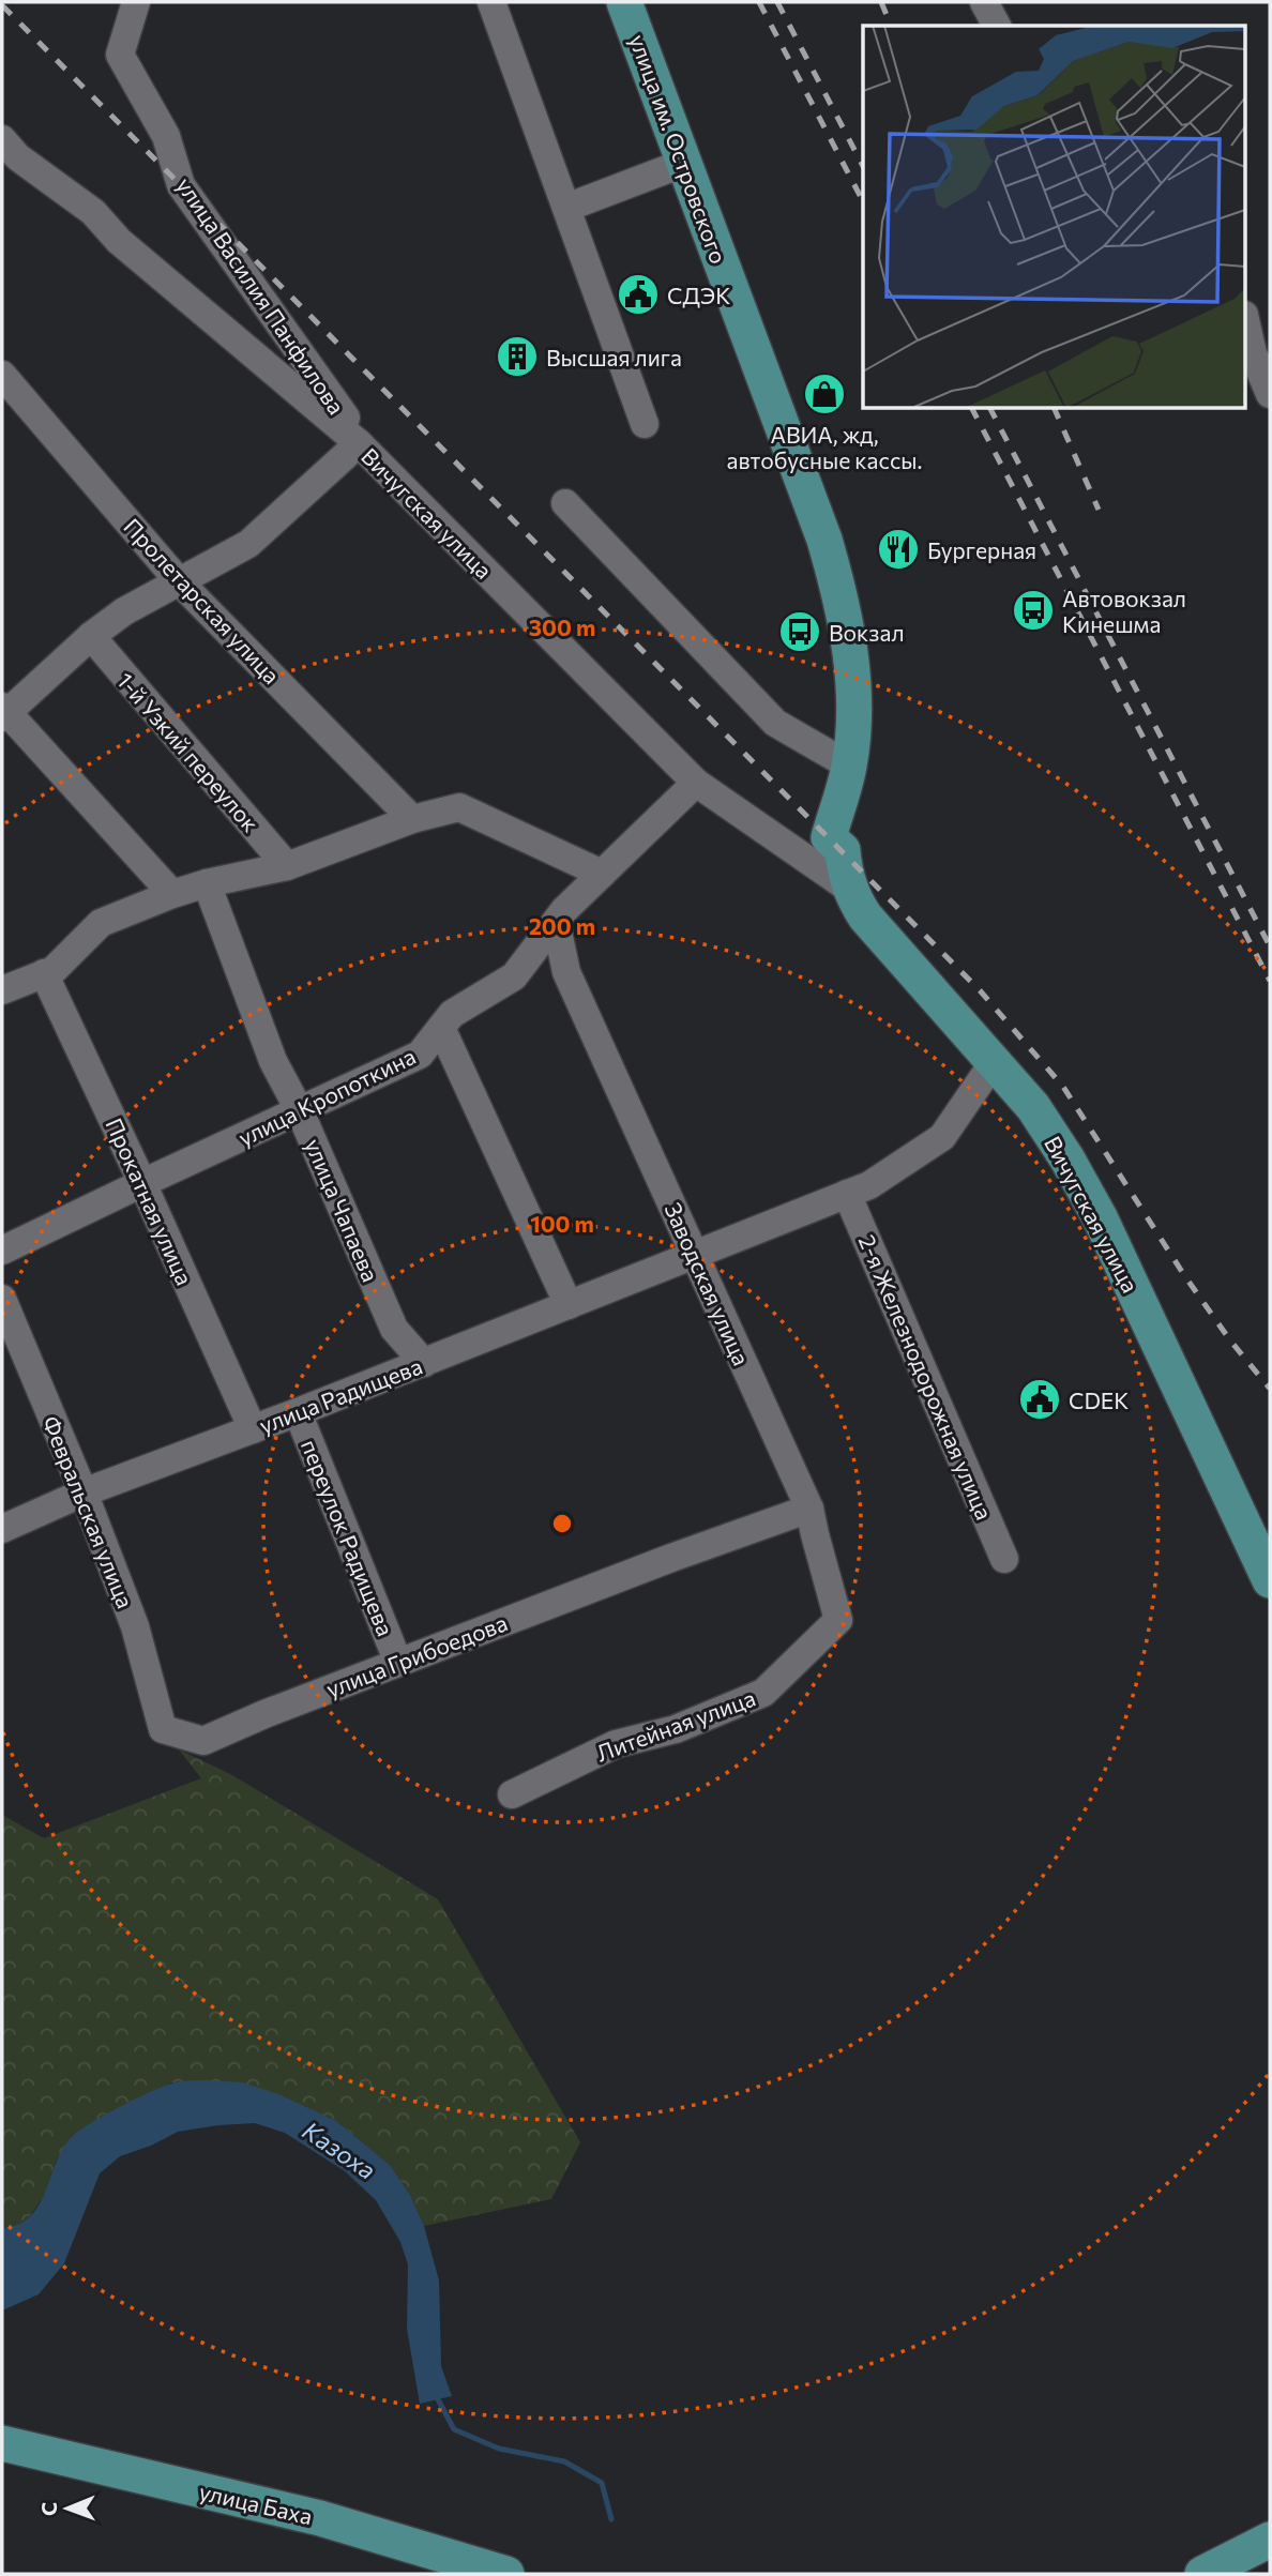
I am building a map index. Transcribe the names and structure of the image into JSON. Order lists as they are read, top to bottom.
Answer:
{
  "streets": {
    "main road": ["улица им. Островского", "Вичугская улица", "улица Баха"],
    "street": [
      "улица Василия Панфилова",
      "Пролетарская улица",
      "1-й Узкий переулок",
      "улица Кропоткина",
      "Прокатная улица",
      "улица Чапаева",
      "Заводская улица",
      "2-я Железнодорожная улица",
      "улица Радищева",
      "Февральская улица",
      "переулок Радищева",
      "улица Грибоедова",
      "Литейная улица"
    ]
  },
  "crossings": [
    ["улица им. Островского", "Вичугская улица"],
    ["улица Василия Панфилова", "Вичугская улица"],
    ["Вичугская улица", "улица Кропоткина"],
    ["улица Кропоткина", "Прокатная улица"],
    ["улица Кропоткина", "улица Чапаева"],
    ["улица Кропоткина", "Заводская улица"],
    ["Прокатная улица", "улица Радищева"],
    ["улица Чапаева", "улица Радищева"],
    ["Заводская улица", "улица Радищева"],
    ["Заводская улица", "улица Грибоедова"],
    ["Заводская улица", "Литейная улица"],
    ["улица Радищева", "Февральская улица"],
    ["улица Радищева", "переулок Радищева"],
    ["Февральская улица", "улица Грибоедова"],
    ["переулок Радищева", "улица Грибоедова"],
    ["улица Грибоедова", "Литейная улица"]
  ],
  "water": ["Казоха"],
  "places": {
    "public building": ["СДЭК", "CDEK"],
    "building": ["Высшая лига"],
    "shop": ["АВИА, жд, автобусные кассы."],
    "restaurant": ["Бургерная"],
    "bus stop": ["Автовокзал Кинешма", "Вокзал"]
  },
  "north": "left",
  "rings": ["300 m", "200 m", "100 m"]
}
